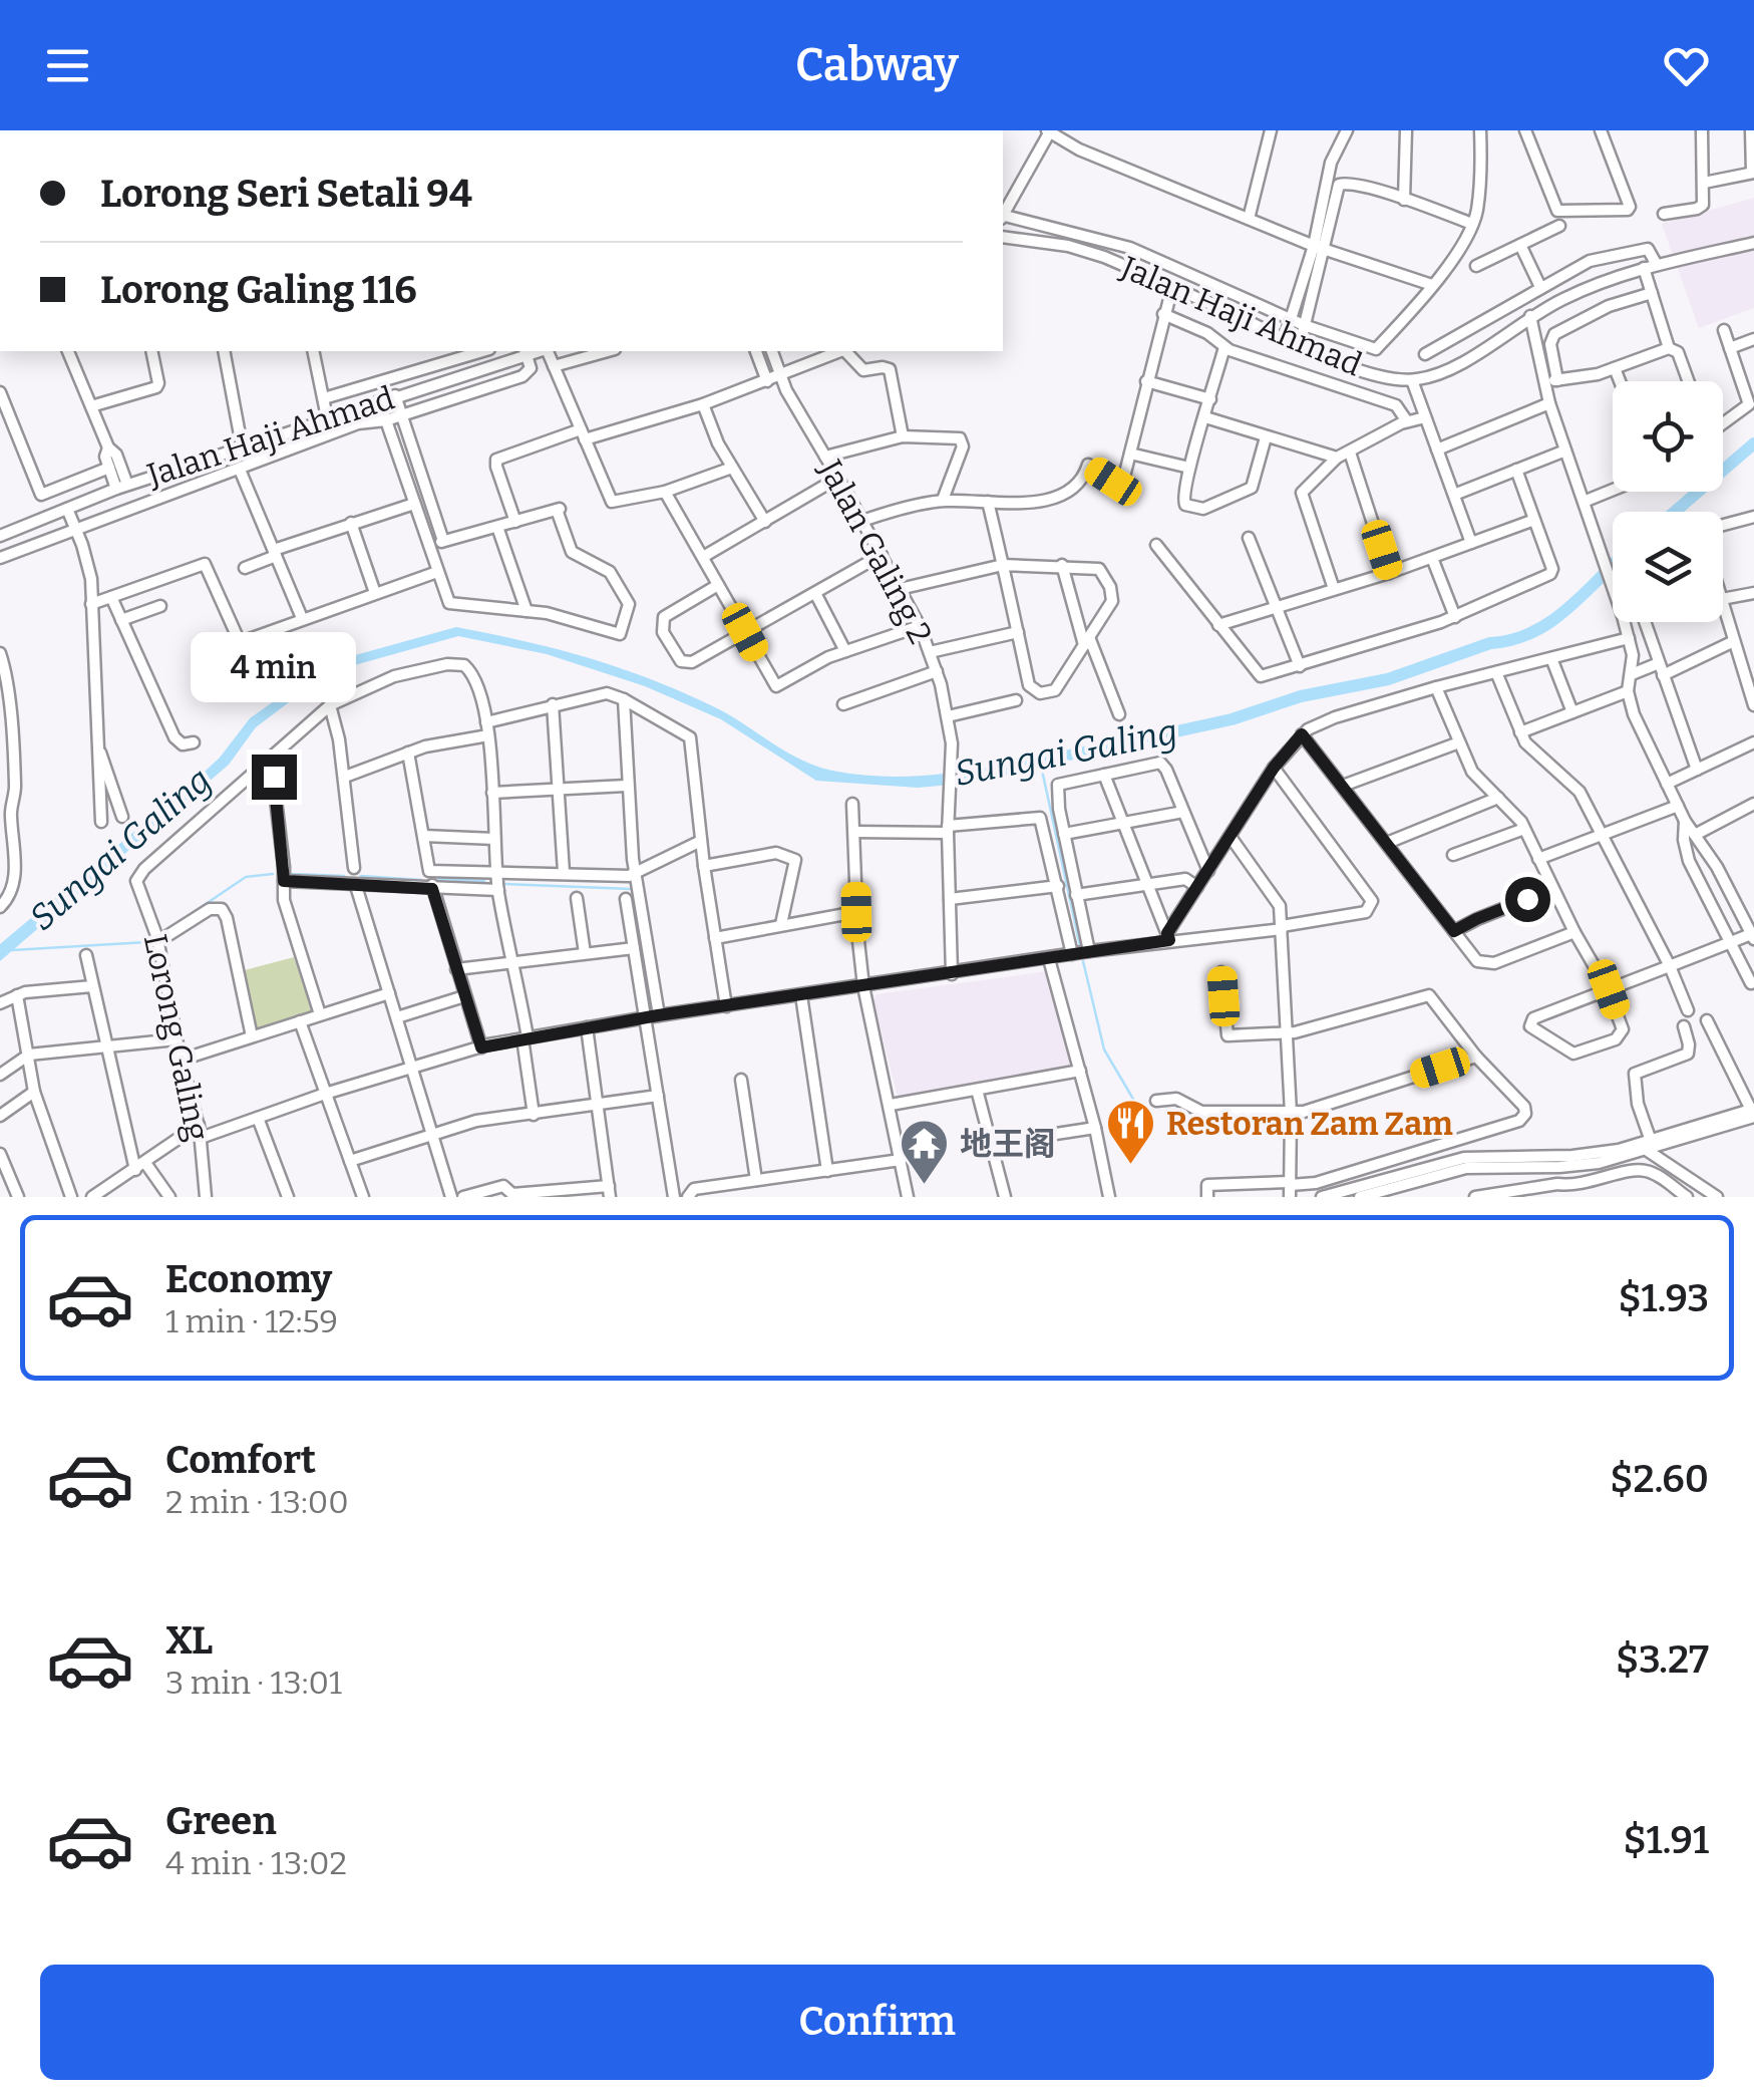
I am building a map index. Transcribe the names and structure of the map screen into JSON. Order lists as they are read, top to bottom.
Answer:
{
  "streets": {
    "street": ["Jalan Haji Ahmad", "Jalan Galing 2", "Lorong Galing"]
  },
  "water": ["Sungai Galing"],
  "places": {
    "restaurant": ["Restoran Zam Zam"],
    "temple": ["地王阁"]
  },
  "page": {
    "header": "Cabway",
    "banner": ["Lorong Seri Setali 94", "Lorong Galing 116"],
    "bubble": "4 min",
    "list": [
      {
        "name": "Economy",
        "note": "1 min · 12:59",
        "value": "$1.93"
      },
      {
        "name": "Comfort",
        "note": "2 min · 13:00",
        "value": "$2.60"
      },
      {
        "name": "XL",
        "note": "3 min · 13:01",
        "value": "$3.27"
      },
      {
        "name": "Green",
        "note": "4 min · 13:02",
        "value": "$1.91"
      }
    ],
    "buttons": "Confirm"
  }
}
